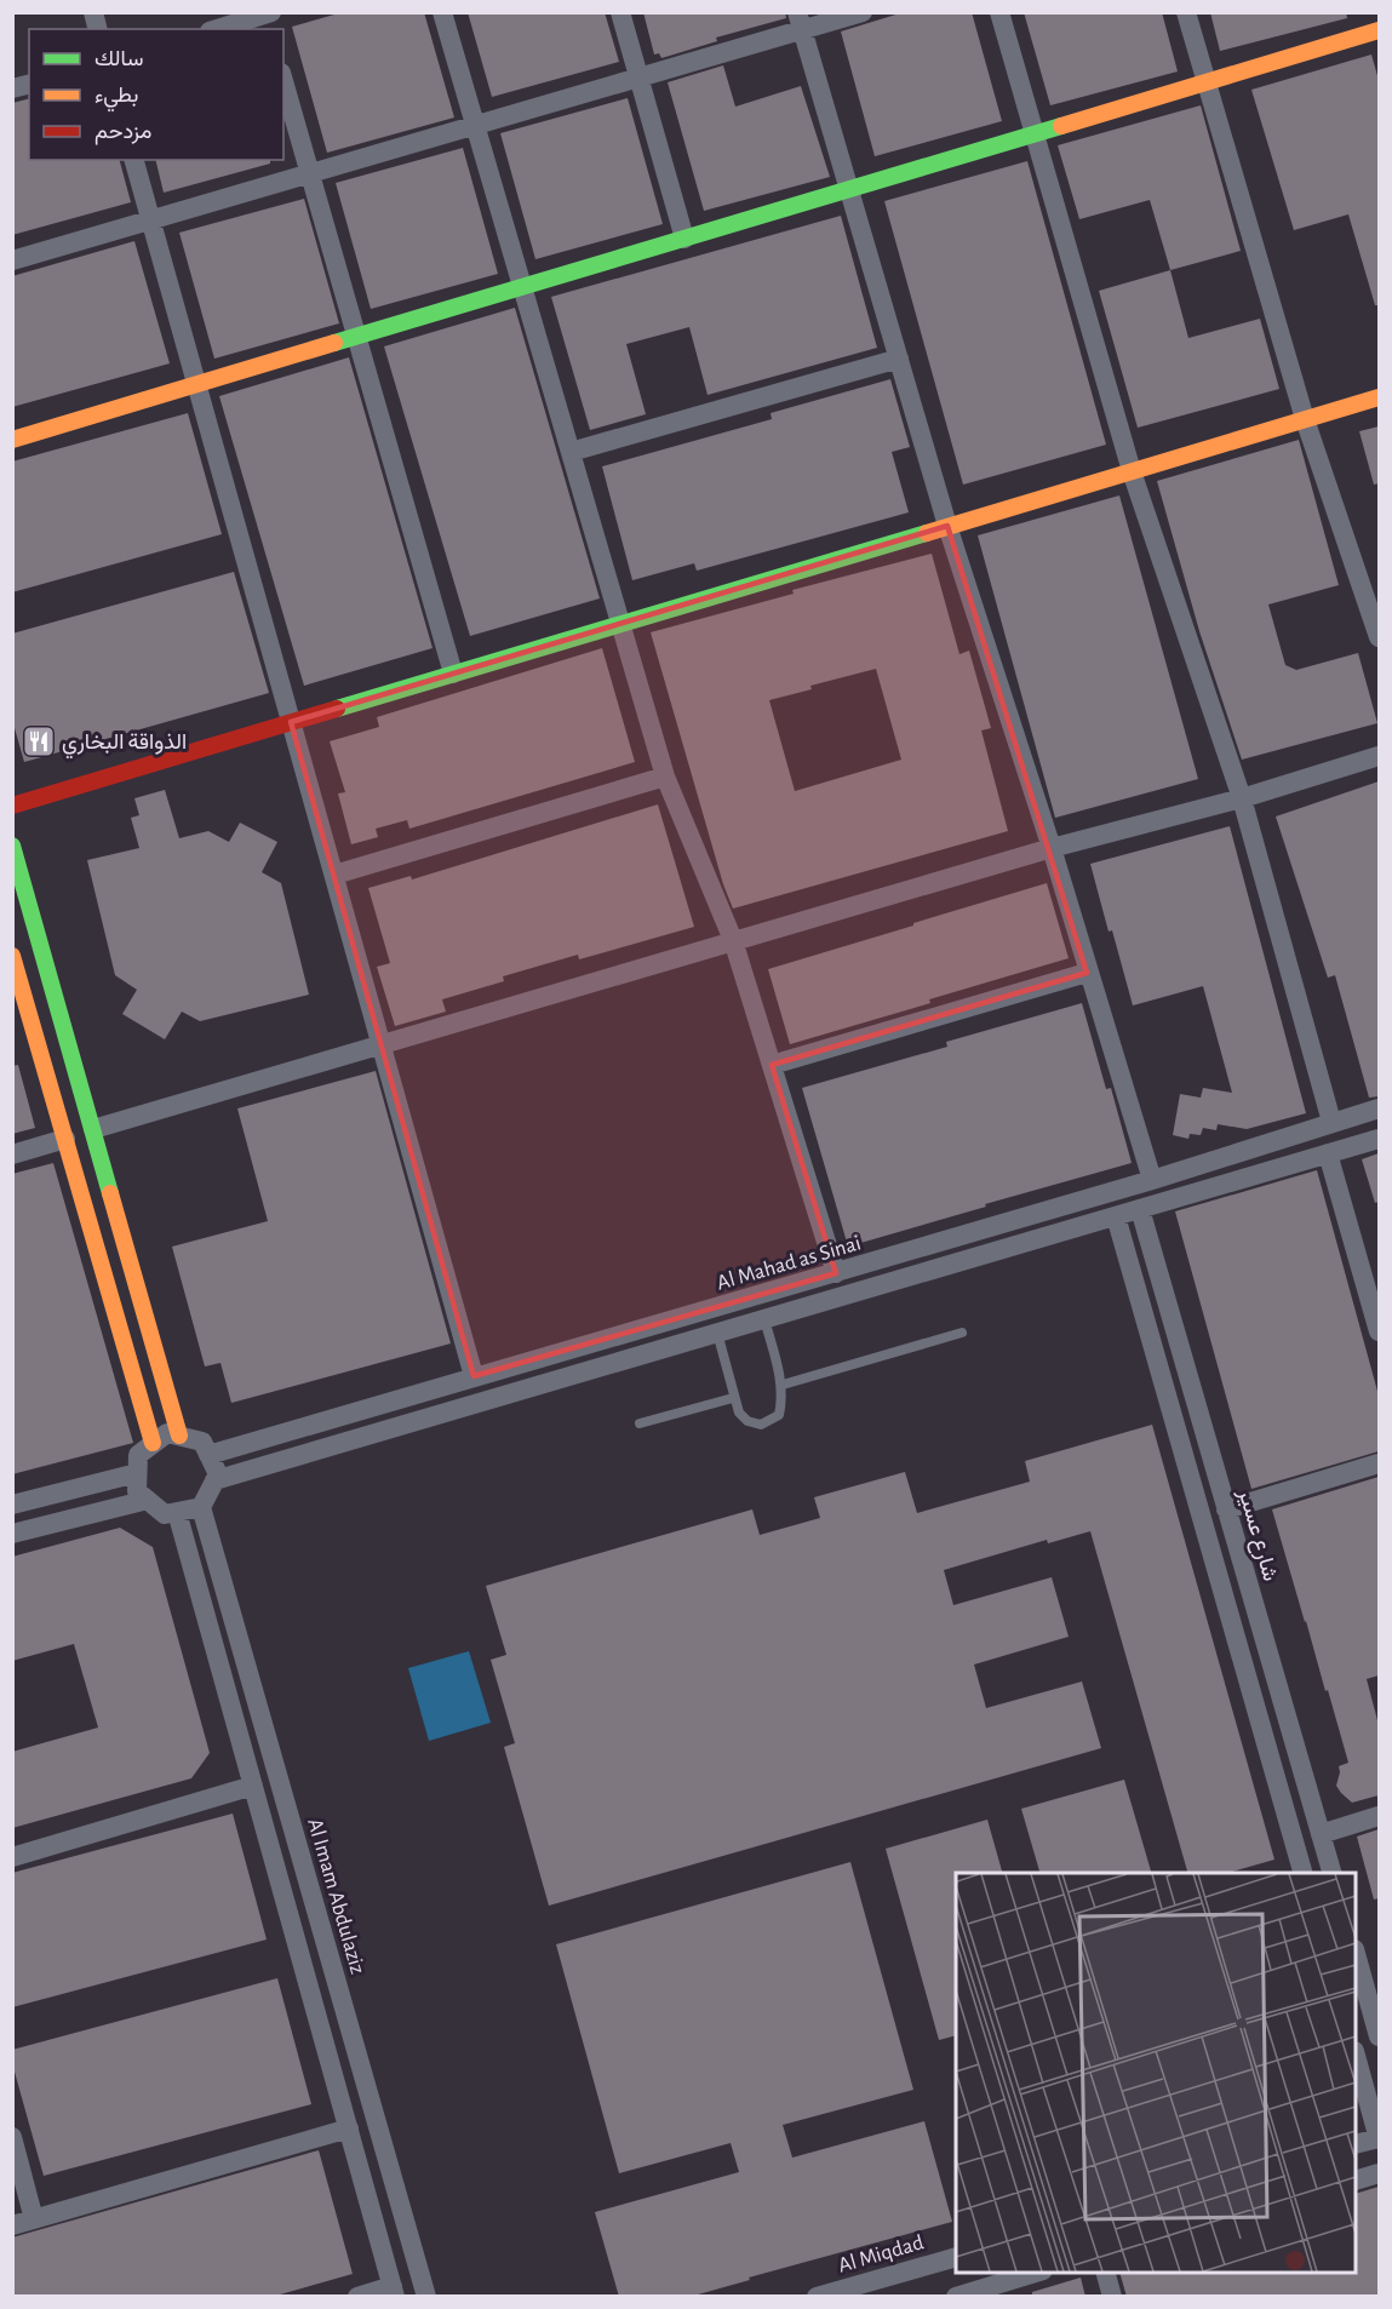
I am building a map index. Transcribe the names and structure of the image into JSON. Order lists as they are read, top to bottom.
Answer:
{
  "streets": {
    "street": [
      "Al Mahad as Sinai",
      "شارع عسير",
      "Al Imam Abdulaziz",
      "Al Miqdad"
    ]
  },
  "crossings": [
    ["Al Mahad as Sinai", "Al Imam Abdulaziz"]
  ],
  "places": {
    "restaurant": ["الذواقة البخاري"]
  },
  "legend": ["سالك", "بطيء", "مزدحم"]
}
